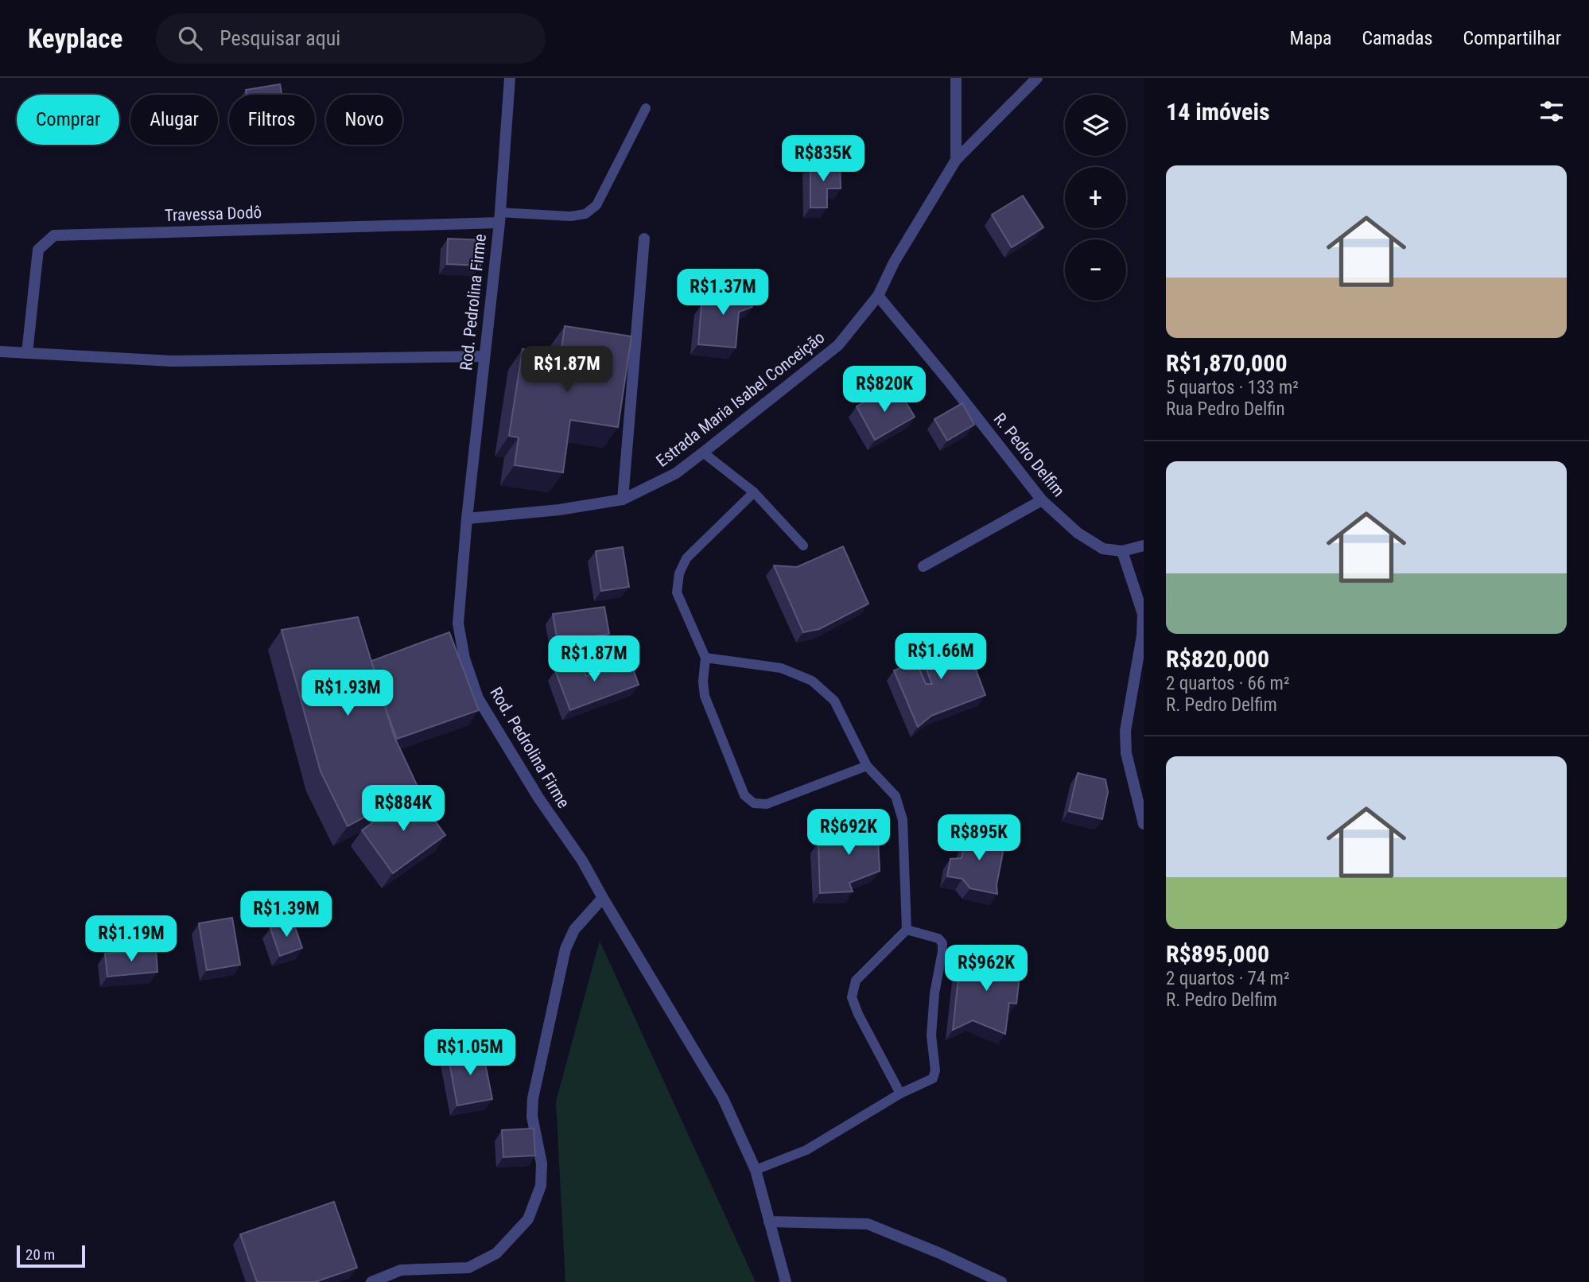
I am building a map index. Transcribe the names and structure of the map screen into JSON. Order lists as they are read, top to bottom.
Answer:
{
  "streets": {
    "street": [
      "Travessa Dodô",
      "Rod. Pedrolina Firme",
      "Estrada Maria Isabel Conceição",
      "R. Pedro Delfim"
    ]
  },
  "crossings": [
    ["Travessa Dodô", "Rod. Pedrolina Firme"],
    ["Rod. Pedrolina Firme", "Estrada Maria Isabel Conceição"],
    ["Estrada Maria Isabel Conceição", "R. Pedro Delfim"]
  ],
  "scale_bar": "20 m",
  "page": {
    "header": "Keyplace",
    "search": "Pesquisar aqui",
    "nav": ["Mapa", "Camadas", "Compartilhar"],
    "heading": "14 imóveis",
    "map_buttons": ["+", "−"],
    "chip": [
      "Comprar",
      "Alugar",
      "Filtros",
      "Novo"
    ],
    "price": [
      "R$835K",
      "R$1.37M",
      "R$1.87M",
      "R$820K",
      "R$1.66M",
      "R$1.87M",
      "R$1.93M",
      "R$884K",
      "R$692K",
      "R$895K",
      "R$1.39M",
      "R$1.19M",
      "R$962K",
      "R$1.05M"
    ],
    "list": [
      {
        "name": "R$1,870,000",
        "note": "5 quartos · 133 m² · Rua Pedro Delfin"
      },
      {
        "name": "R$820,000",
        "note": "2 quartos · 66 m² · R. Pedro Delfim"
      },
      {
        "name": "R$895,000",
        "note": "2 quartos · 74 m² · R. Pedro Delfim"
      }
    ],
    "scale": "20 m"
  }
}
